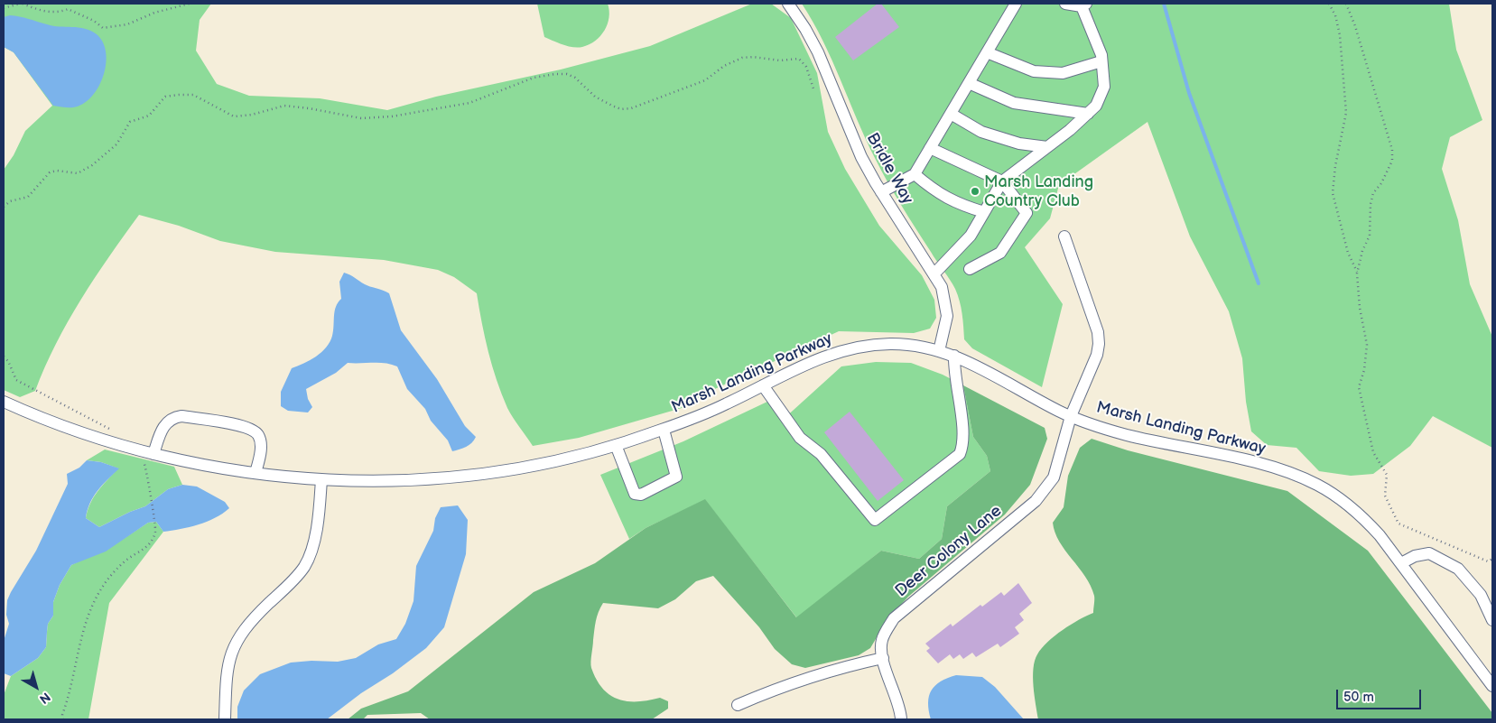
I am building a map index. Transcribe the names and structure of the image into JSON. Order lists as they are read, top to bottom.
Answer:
{
  "streets": {
    "street": ["Bridle Way", "Marsh Landing Parkway", "Deer Colony Lane"]
  },
  "crossings": [
    ["Bridle Way", "Marsh Landing Parkway"],
    ["Marsh Landing Parkway", "Deer Colony Lane"]
  ],
  "places": ["Marsh Landing Country Club"],
  "scale_bar": "50 m",
  "north": "bottom right"
}
